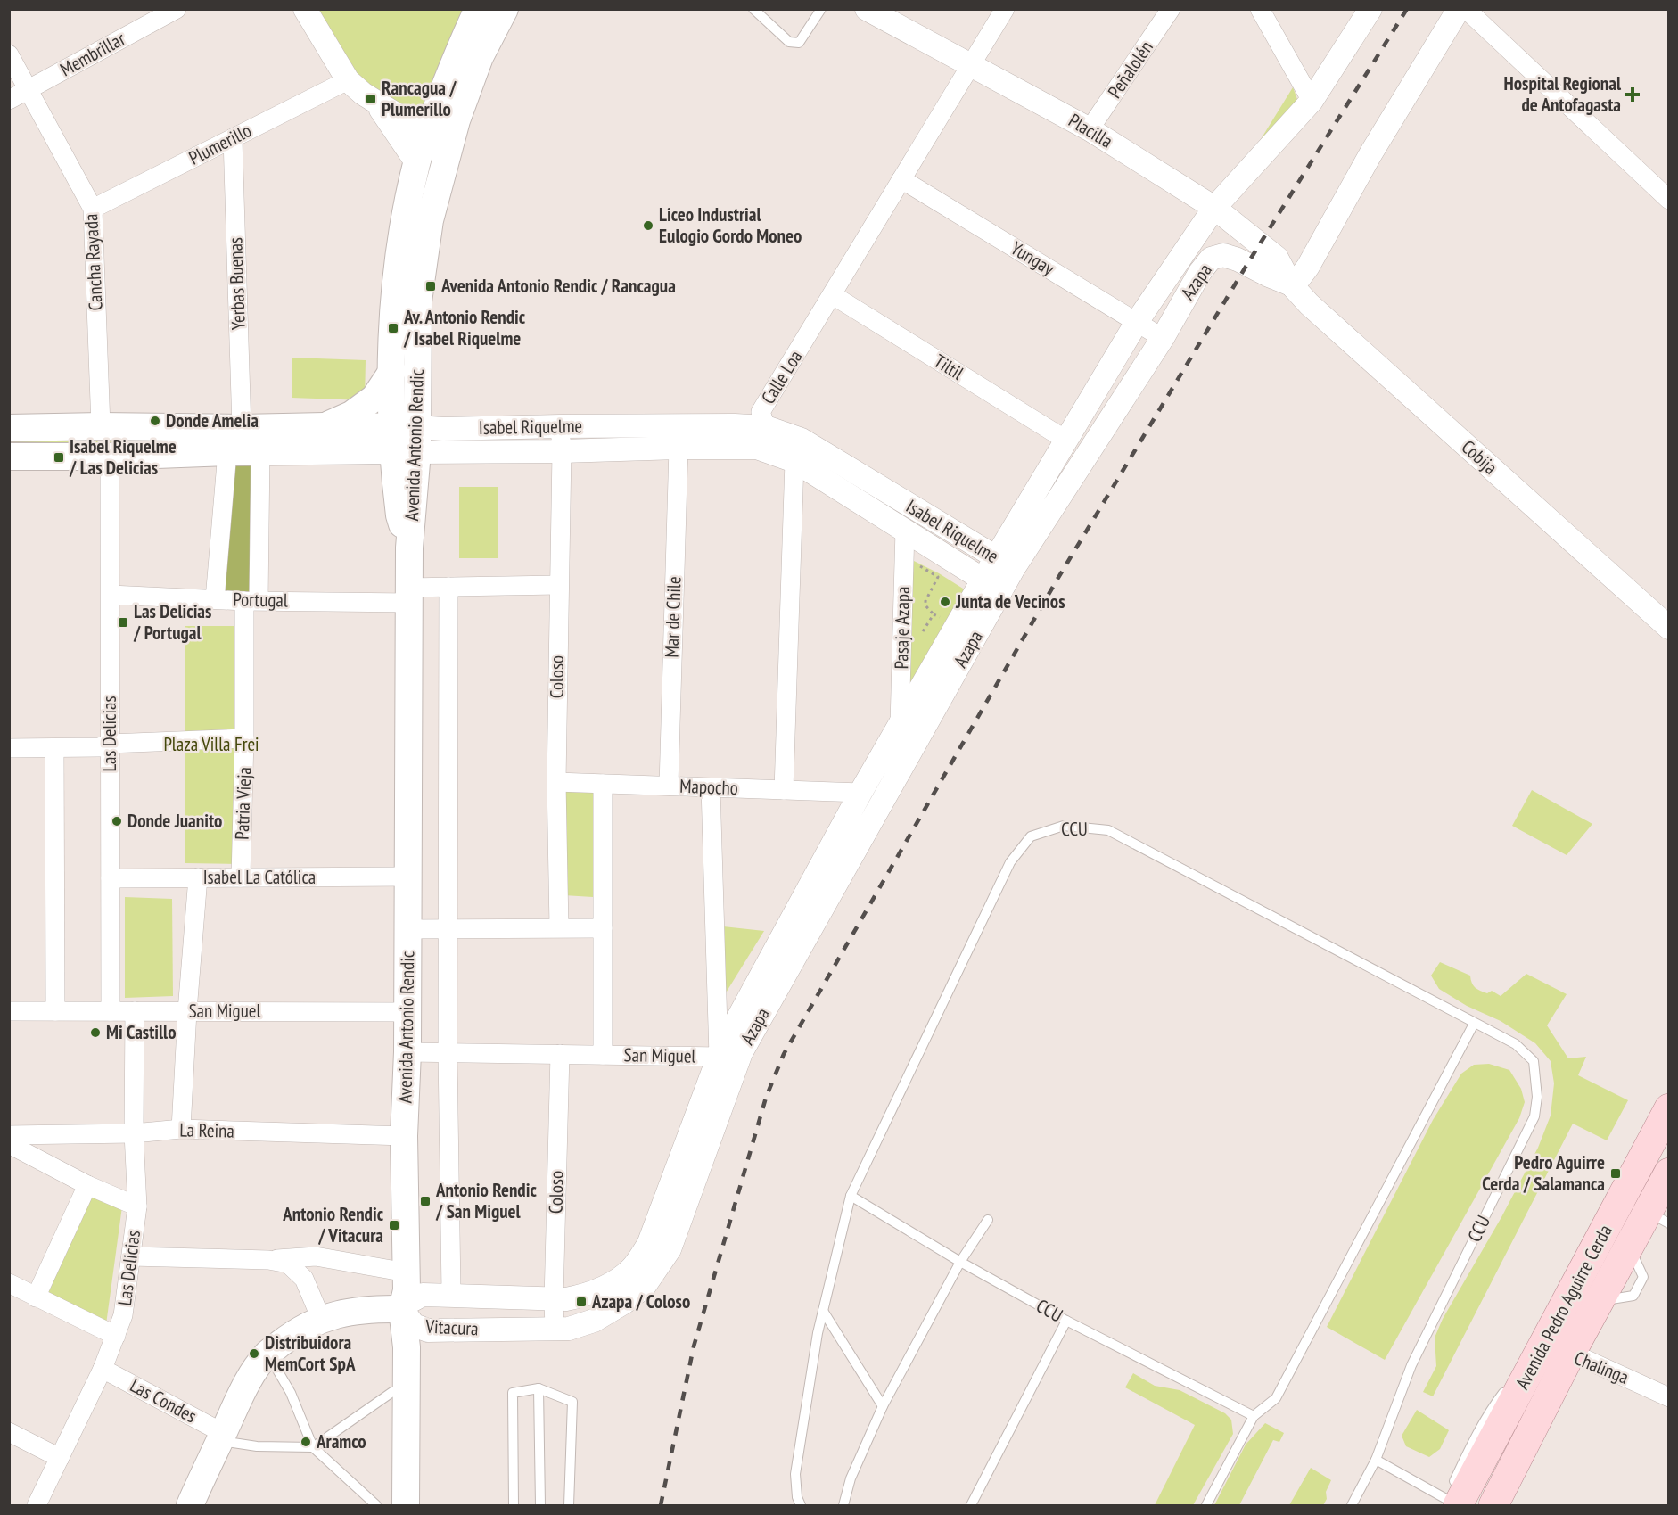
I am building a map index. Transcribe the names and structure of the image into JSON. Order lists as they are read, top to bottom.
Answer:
{
  "streets": {
    "main road": ["Isabel Riquelme", "Avenida Antonio Rendic", "Avenida Pedro Aguirre Cerda"],
    "street": [
      "Membrillar",
      "Peñalolén",
      "Placilla",
      "Plumerillo",
      "Yungay",
      "Cancha Rayada",
      "Azapa",
      "Yerbas Buenas",
      "Tiltil",
      "Calle Loa",
      "Cobija",
      "Portugal",
      "Mar de Chile",
      "Pasaje Azapa",
      "Coloso",
      "Las Delicias",
      "Mapocho",
      "Patria Vieja",
      "Isabel La Católica",
      "San Miguel",
      "La Reina",
      "Vitacura",
      "Chalinga",
      "Las Condes"
    ],
    "lane": ["CCU"]
  },
  "crossings": [
    ["Membrillar", "Cancha Rayada"],
    ["Peñalolén", "Placilla"],
    ["Placilla", "Azapa"],
    ["Placilla", "Calle Loa"],
    ["Placilla", "Cobija"],
    ["Plumerillo", "Cancha Rayada"],
    ["Plumerillo", "Yerbas Buenas"],
    ["Yungay", "Azapa"],
    ["Yungay", "Calle Loa"],
    ["Cancha Rayada", "Isabel Riquelme"],
    ["Azapa", "Tiltil"],
    ["Azapa", "Isabel Riquelme"],
    ["Azapa", "Cobija"],
    ["Azapa", "Pasaje Azapa"],
    ["Azapa", "Mapocho"],
    ["Azapa", "San Miguel"],
    ["Azapa", "Vitacura"],
    ["Yerbas Buenas", "Isabel Riquelme"],
    ["Tiltil", "Calle Loa"],
    ["Calle Loa", "Isabel Riquelme"],
    ["Isabel Riquelme", "Avenida Antonio Rendic"],
    ["Isabel Riquelme", "Mar de Chile"],
    ["Isabel Riquelme", "Pasaje Azapa"],
    ["Isabel Riquelme", "Coloso"],
    ["Isabel Riquelme", "Las Delicias"],
    ["Isabel Riquelme", "Patria Vieja"],
    ["Avenida Antonio Rendic", "Portugal"],
    ["Avenida Antonio Rendic", "Isabel La Católica"],
    ["Avenida Antonio Rendic", "San Miguel"],
    ["Avenida Antonio Rendic", "La Reina"],
    ["Avenida Antonio Rendic", "Vitacura"],
    ["Portugal", "Coloso"],
    ["Portugal", "Las Delicias"],
    ["Portugal", "Patria Vieja"],
    ["Mar de Chile", "Mapocho"],
    ["Coloso", "Mapocho"],
    ["Coloso", "San Miguel"],
    ["Coloso", "Vitacura"],
    ["Las Delicias", "Isabel La Católica"],
    ["Las Delicias", "San Miguel"],
    ["Las Delicias", "La Reina"],
    ["Las Delicias", "Las Condes"],
    ["Patria Vieja", "Isabel La Católica"],
    ["Avenida Pedro Aguirre Cerda", "Chalinga"]
  ],
  "parks": ["Plaza Villa Frei"],
  "places": {
    "health": ["Hospital Regional de Antofagasta"],
    "transit": [
      "Rancagua / Plumerillo",
      "Avenida Antonio Rendic / Rancagua",
      "Av. Antonio Rendic / Isabel Riquelme",
      "Isabel Riquelme / Las Delicias",
      "Las Delicias / Portugal",
      "Pedro Aguirre Cerda / Salamanca",
      "Antonio Rendic / San Miguel",
      "Antonio Rendic / Vitacura",
      "Azapa / Coloso"
    ],
    "other": [
      "Liceo Industrial Eulogio Gordo Moneo",
      "Donde Amelia",
      "Junta de Vecinos",
      "Donde Juanito",
      "Mi Castillo",
      "Distribuidora MemCort SpA",
      "Aramco"
    ]
  }
}
